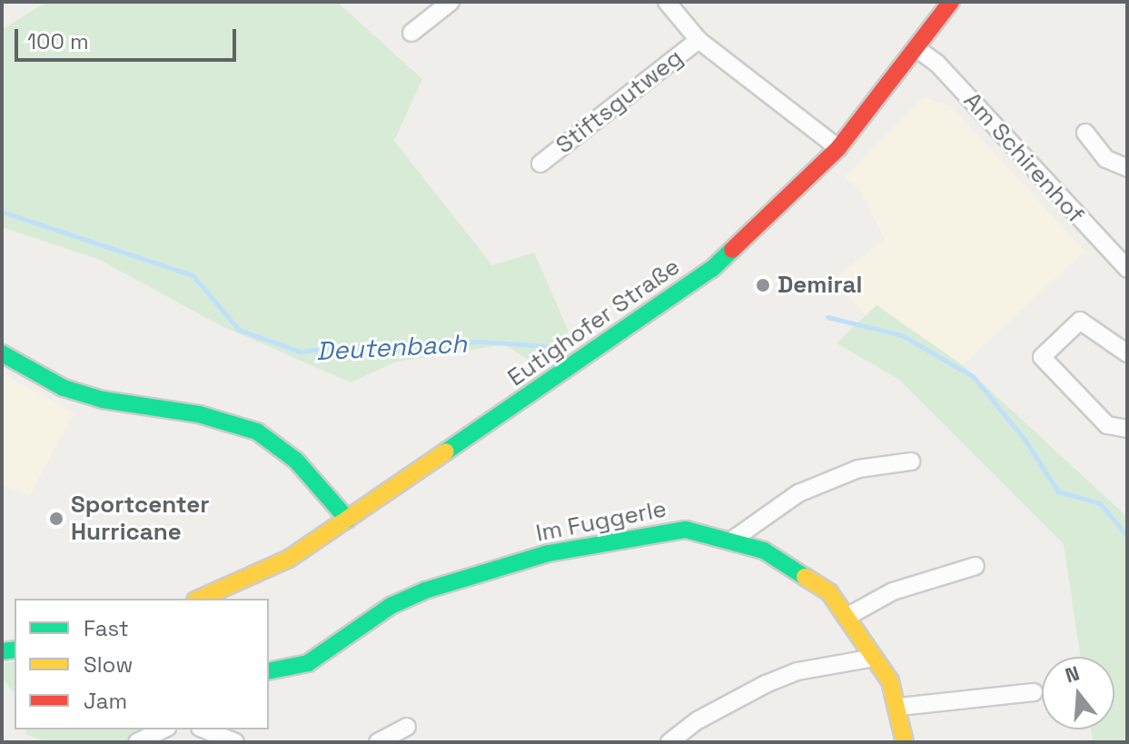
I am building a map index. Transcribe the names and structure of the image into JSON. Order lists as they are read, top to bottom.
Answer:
{
  "streets": {
    "street": [
      "Stiftsgutweg",
      "Am Schirenhof",
      "Eutighofer Straße",
      "Im Fuggerle"
    ]
  },
  "crossings": [
    ["Stiftsgutweg", "Eutighofer Straße"],
    ["Am Schirenhof", "Eutighofer Straße"]
  ],
  "water": ["Deutenbach"],
  "places": ["Demiral", "Sportcenter Hurricane"],
  "legend": ["Fast", "Slow", "Jam"],
  "scale_bar": "100 m",
  "north": "top"
}
